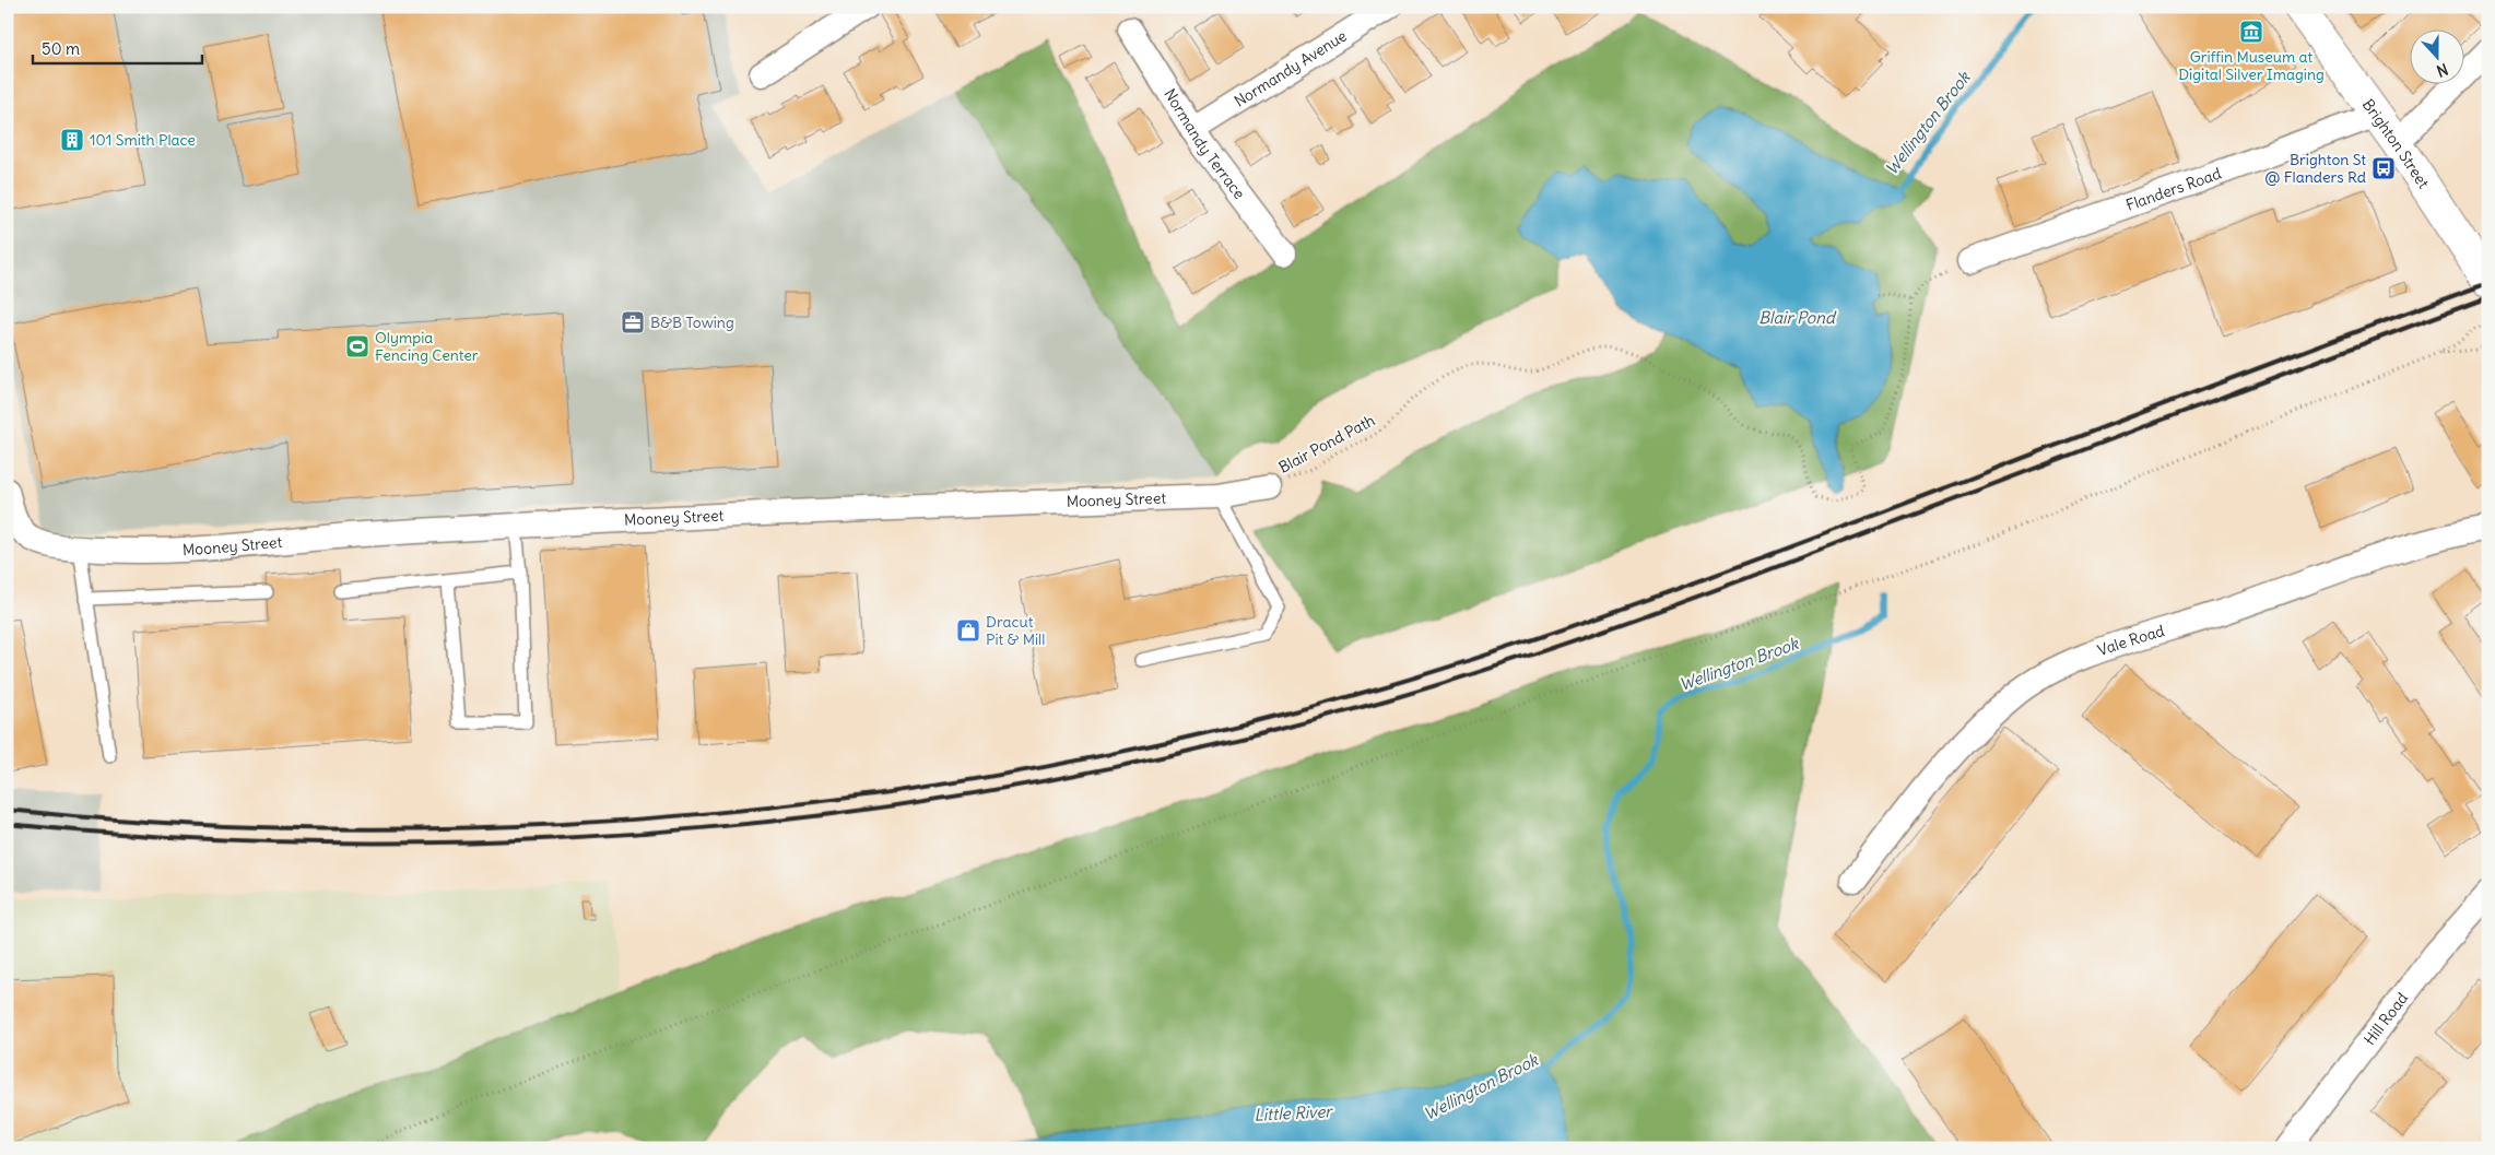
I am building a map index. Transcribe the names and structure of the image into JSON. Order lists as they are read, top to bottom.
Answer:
{
  "streets": {
    "main road": ["Brighton Street"],
    "street": [
      "Normandy Avenue",
      "Normandy Terrace",
      "Flanders Road",
      "Mooney Street",
      "Vale Road",
      "Hill Road"
    ],
    "path": ["Blair Pond Path"]
  },
  "crossings": [
    ["Normandy Avenue", "Normandy Terrace"],
    ["Brighton Street", "Flanders Road"],
    ["Blair Pond Path", "Mooney Street"]
  ],
  "water": ["Wellington Brook", "Blair Pond", "Little River"],
  "places": {
    "museum": ["Griffin Museum at Digital Silver Imaging"],
    "building": ["101 Smith Place"],
    "bus stop": ["Brighton St @ Flanders Rd"],
    "office": ["B&B Towing"],
    "sports": ["Olympia Fencing Center"],
    "shop": ["Dracut Pit & Mill"]
  },
  "scale_bar": "50 m",
  "north": "bottom"
}
